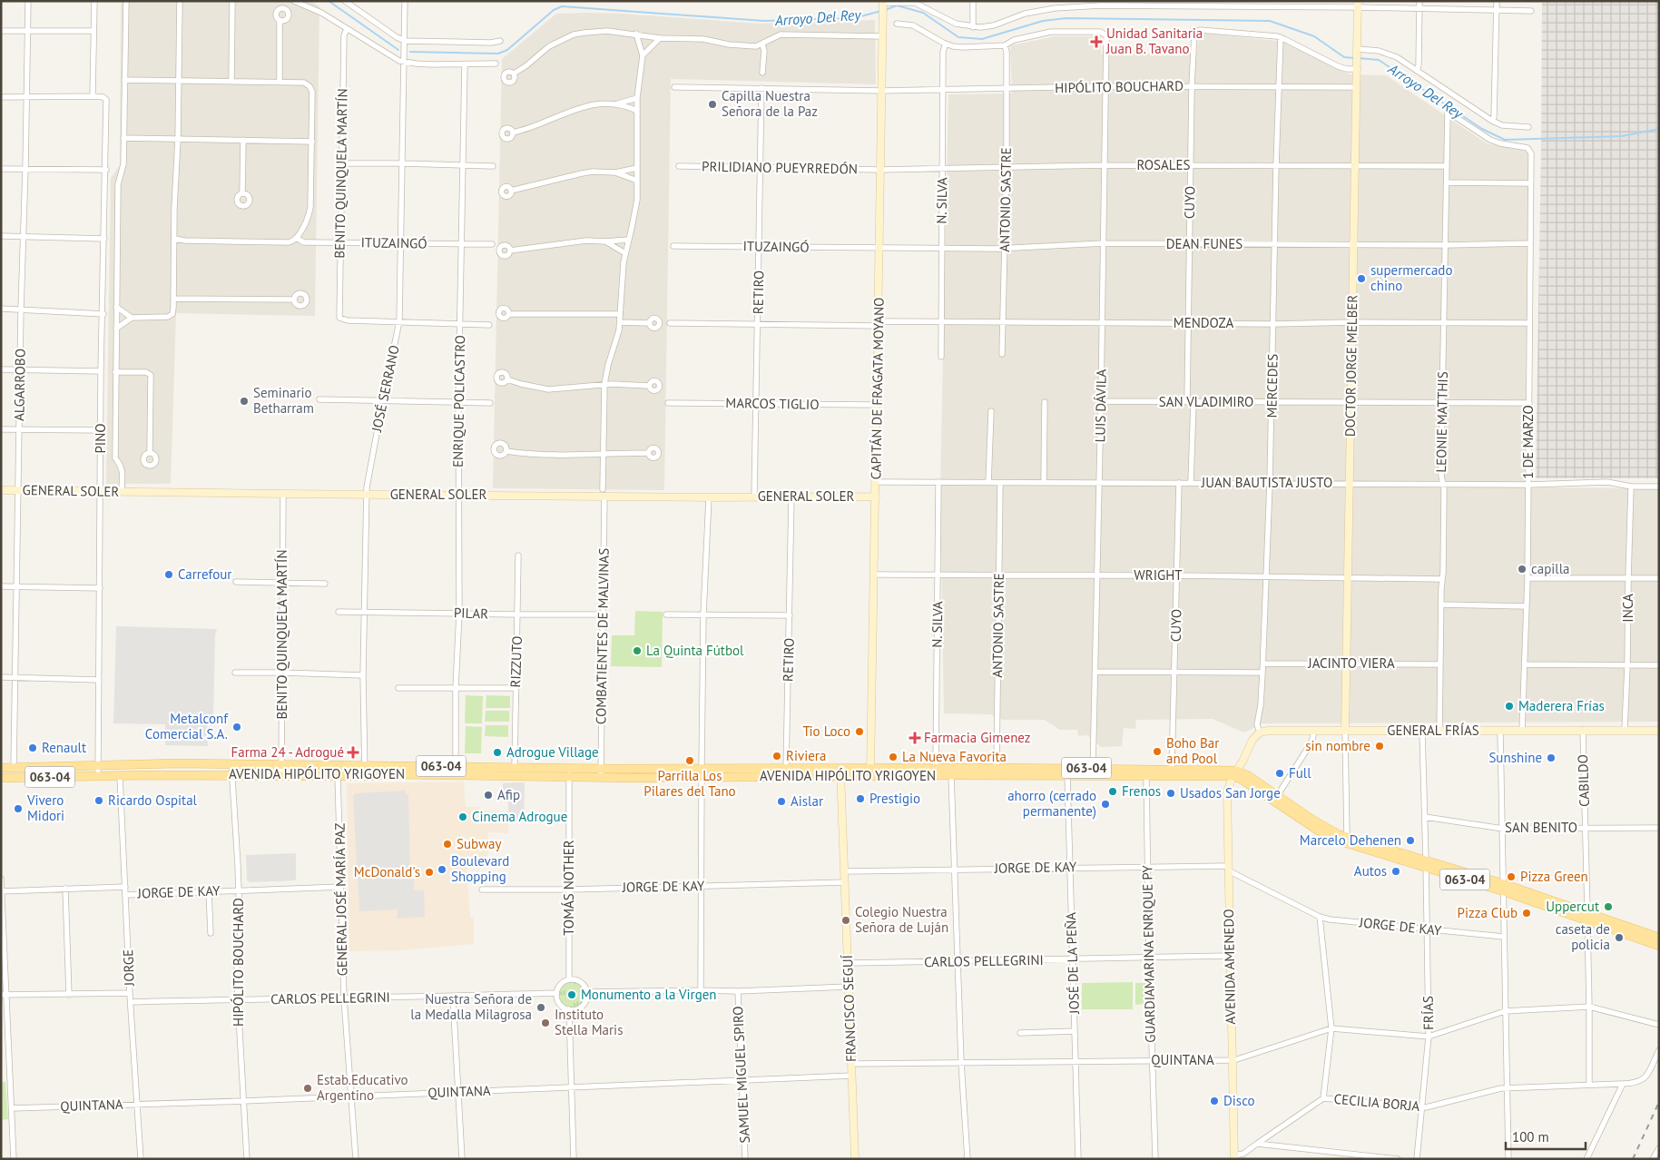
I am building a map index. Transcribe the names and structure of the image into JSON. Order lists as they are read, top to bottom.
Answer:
{
  "streets": {
    "main road": ["063-04", "AVENIDA HIPÓLITO YRIGOYEN"],
    "street": [
      "HIPÓLITO BOUCHARD",
      "ROSALES",
      "PRILIDIANO PUEYRREDÓN",
      "BENITO QUINQUELA MARTÍN",
      "ANTONIO SASTRE",
      "N. SILVA",
      "CUYO",
      "ITUZAINGÓ",
      "DEAN FUNES",
      "RETIRO",
      "MENDOZA",
      "DOCTOR JORGE MELBER",
      "ALGARROBO",
      "MERCEDES",
      "JOSÉ SERRANO",
      "CAPITÁN DE FRAGATA MOYANO",
      "ENRIQUE POLICASTRO",
      "SAN VLADIMIRO",
      "MARCOS TIGLIO",
      "LUIS DÁVILA",
      "LEONIE MATTHIS",
      "PINO",
      "1 DE MARZO",
      "JUAN BAUTISTA JUSTO",
      "GENERAL SOLER",
      "WRIGHT",
      "INCA",
      "PILAR",
      "COMBATIENTES DE MALVINAS",
      "RIZZUTO",
      "JACINTO VIERA",
      "GENERAL FRÍAS",
      "CABILDO",
      "SAN BENITO",
      "JORGE DE KAY",
      "TOMÁS NOTHER",
      "GENERAL JOSÉ MARÍA PAZ",
      "GUARDIAMARINA ENRIQUE PY",
      "CARLOS PELLEGRINI",
      "JOSÉ DE LA PEÑA",
      "AVENIDA AMENEDO",
      "JORGE",
      "FRANCISCO SEGUÍ",
      "FRÍAS",
      "QUINTANA",
      "SAMUEL MIGUEL SPIRO",
      "CECILIA BORJA"
    ]
  },
  "crossings": [
    ["HIPÓLITO BOUCHARD", "ANTONIO SASTRE"],
    ["HIPÓLITO BOUCHARD", "N. SILVA"],
    ["HIPÓLITO BOUCHARD", "CUYO"],
    ["HIPÓLITO BOUCHARD", "RETIRO"],
    ["HIPÓLITO BOUCHARD", "DOCTOR JORGE MELBER"],
    ["HIPÓLITO BOUCHARD", "MERCEDES"],
    ["HIPÓLITO BOUCHARD", "CAPITÁN DE FRAGATA MOYANO"],
    ["HIPÓLITO BOUCHARD", "LUIS DÁVILA"],
    ["HIPÓLITO BOUCHARD", "AVENIDA HIPÓLITO YRIGOYEN"],
    ["HIPÓLITO BOUCHARD", "JORGE DE KAY"],
    ["HIPÓLITO BOUCHARD", "CARLOS PELLEGRINI"],
    ["HIPÓLITO BOUCHARD", "QUINTANA"],
    ["ROSALES", "PRILIDIANO PUEYRREDÓN"],
    ["ROSALES", "ANTONIO SASTRE"],
    ["ROSALES", "N. SILVA"],
    ["ROSALES", "CUYO"],
    ["ROSALES", "DOCTOR JORGE MELBER"],
    ["ROSALES", "MERCEDES"],
    ["ROSALES", "CAPITÁN DE FRAGATA MOYANO"],
    ["ROSALES", "LUIS DÁVILA"],
    ["ROSALES", "LEONIE MATTHIS"],
    ["PRILIDIANO PUEYRREDÓN", "RETIRO"],
    ["PRILIDIANO PUEYRREDÓN", "CAPITÁN DE FRAGATA MOYANO"],
    ["BENITO QUINQUELA MARTÍN", "ITUZAINGÓ"],
    ["BENITO QUINQUELA MARTÍN", "JOSÉ SERRANO"],
    ["BENITO QUINQUELA MARTÍN", "GENERAL SOLER"],
    ["BENITO QUINQUELA MARTÍN", "AVENIDA HIPÓLITO YRIGOYEN"],
    ["ANTONIO SASTRE", "DEAN FUNES"],
    ["ANTONIO SASTRE", "MENDOZA"],
    ["ANTONIO SASTRE", "LUIS DÁVILA"],
    ["ANTONIO SASTRE", "JUAN BAUTISTA JUSTO"],
    ["ANTONIO SASTRE", "WRIGHT"],
    ["ANTONIO SASTRE", "AVENIDA HIPÓLITO YRIGOYEN"],
    ["N. SILVA", "DEAN FUNES"],
    ["N. SILVA", "MENDOZA"],
    ["N. SILVA", "JUAN BAUTISTA JUSTO"],
    ["N. SILVA", "WRIGHT"],
    ["N. SILVA", "AVENIDA HIPÓLITO YRIGOYEN"],
    ["CUYO", "DEAN FUNES"],
    ["CUYO", "MENDOZA"],
    ["CUYO", "MERCEDES"],
    ["CUYO", "SAN VLADIMIRO"],
    ["CUYO", "JUAN BAUTISTA JUSTO"],
    ["CUYO", "WRIGHT"],
    ["CUYO", "AVENIDA HIPÓLITO YRIGOYEN"],
    ["ITUZAINGÓ", "DEAN FUNES"],
    ["ITUZAINGÓ", "RETIRO"],
    ["ITUZAINGÓ", "JOSÉ SERRANO"],
    ["ITUZAINGÓ", "CAPITÁN DE FRAGATA MOYANO"],
    ["ITUZAINGÓ", "ENRIQUE POLICASTRO"],
    ["DEAN FUNES", "DOCTOR JORGE MELBER"],
    ["DEAN FUNES", "MERCEDES"],
    ["DEAN FUNES", "CAPITÁN DE FRAGATA MOYANO"],
    ["DEAN FUNES", "LUIS DÁVILA"],
    ["DEAN FUNES", "LEONIE MATTHIS"],
    ["DEAN FUNES", "1 DE MARZO"],
    ["RETIRO", "MENDOZA"],
    ["RETIRO", "MARCOS TIGLIO"],
    ["RETIRO", "GENERAL SOLER"],
    ["RETIRO", "AVENIDA HIPÓLITO YRIGOYEN"],
    ["MENDOZA", "DOCTOR JORGE MELBER"],
    ["MENDOZA", "MERCEDES"],
    ["MENDOZA", "CAPITÁN DE FRAGATA MOYANO"],
    ["MENDOZA", "LUIS DÁVILA"],
    ["MENDOZA", "LEONIE MATTHIS"],
    ["MENDOZA", "1 DE MARZO"],
    ["DOCTOR JORGE MELBER", "SAN VLADIMIRO"],
    ["DOCTOR JORGE MELBER", "JUAN BAUTISTA JUSTO"],
    ["DOCTOR JORGE MELBER", "WRIGHT"],
    ["DOCTOR JORGE MELBER", "JACINTO VIERA"],
    ["DOCTOR JORGE MELBER", "GENERAL FRÍAS"],
    ["ALGARROBO", "GENERAL SOLER"],
    ["ALGARROBO", "AVENIDA HIPÓLITO YRIGOYEN"],
    ["MERCEDES", "SAN VLADIMIRO"],
    ["MERCEDES", "JUAN BAUTISTA JUSTO"],
    ["MERCEDES", "WRIGHT"],
    ["MERCEDES", "JACINTO VIERA"],
    ["MERCEDES", "GENERAL FRÍAS"],
    ["JOSÉ SERRANO", "GENERAL SOLER"],
    ["JOSÉ SERRANO", "PILAR"],
    ["JOSÉ SERRANO", "AVENIDA HIPÓLITO YRIGOYEN"],
    ["CAPITÁN DE FRAGATA MOYANO", "MARCOS TIGLIO"],
    ["CAPITÁN DE FRAGATA MOYANO", "JUAN BAUTISTA JUSTO"],
    ["CAPITÁN DE FRAGATA MOYANO", "GENERAL SOLER"],
    ["CAPITÁN DE FRAGATA MOYANO", "WRIGHT"],
    ["CAPITÁN DE FRAGATA MOYANO", "AVENIDA HIPÓLITO YRIGOYEN"],
    ["ENRIQUE POLICASTRO", "GENERAL SOLER"],
    ["ENRIQUE POLICASTRO", "PILAR"],
    ["ENRIQUE POLICASTRO", "AVENIDA HIPÓLITO YRIGOYEN"],
    ["SAN VLADIMIRO", "LUIS DÁVILA"],
    ["SAN VLADIMIRO", "LEONIE MATTHIS"],
    ["SAN VLADIMIRO", "1 DE MARZO"],
    ["LUIS DÁVILA", "JUAN BAUTISTA JUSTO"],
    ["LUIS DÁVILA", "WRIGHT"],
    ["LUIS DÁVILA", "AVENIDA HIPÓLITO YRIGOYEN"],
    ["LEONIE MATTHIS", "1 DE MARZO"],
    ["LEONIE MATTHIS", "JUAN BAUTISTA JUSTO"],
    ["LEONIE MATTHIS", "WRIGHT"],
    ["LEONIE MATTHIS", "JACINTO VIERA"],
    ["LEONIE MATTHIS", "GENERAL FRÍAS"],
    ["PINO", "GENERAL SOLER"],
    ["PINO", "AVENIDA HIPÓLITO YRIGOYEN"],
    ["1 DE MARZO", "JUAN BAUTISTA JUSTO"],
    ["1 DE MARZO", "GENERAL FRÍAS"],
    ["JUAN BAUTISTA JUSTO", "INCA"],
    ["GENERAL SOLER", "COMBATIENTES DE MALVINAS"],
    ["INCA", "GENERAL FRÍAS"],
    ["PILAR", "COMBATIENTES DE MALVINAS"],
    ["PILAR", "RIZZUTO"],
    ["COMBATIENTES DE MALVINAS", "AVENIDA HIPÓLITO YRIGOYEN"],
    ["RIZZUTO", "AVENIDA HIPÓLITO YRIGOYEN"],
    ["GENERAL FRÍAS", "CABILDO"],
    ["GENERAL FRÍAS", "FRÍAS"],
    ["AVENIDA HIPÓLITO YRIGOYEN", "CABILDO"],
    ["AVENIDA HIPÓLITO YRIGOYEN", "TOMÁS NOTHER"],
    ["AVENIDA HIPÓLITO YRIGOYEN", "GENERAL JOSÉ MARÍA PAZ"],
    ["AVENIDA HIPÓLITO YRIGOYEN", "GUARDIAMARINA ENRIQUE PY"],
    ["AVENIDA HIPÓLITO YRIGOYEN", "JOSÉ DE LA PEÑA"],
    ["AVENIDA HIPÓLITO YRIGOYEN", "AVENIDA AMENEDO"],
    ["AVENIDA HIPÓLITO YRIGOYEN", "JORGE"],
    ["AVENIDA HIPÓLITO YRIGOYEN", "FRANCISCO SEGUÍ"],
    ["AVENIDA HIPÓLITO YRIGOYEN", "FRÍAS"],
    ["CABILDO", "SAN BENITO"],
    ["CABILDO", "QUINTANA"],
    ["CABILDO", "CECILIA BORJA"],
    ["SAN BENITO", "FRÍAS"],
    ["JORGE DE KAY", "TOMÁS NOTHER"],
    ["JORGE DE KAY", "GENERAL JOSÉ MARÍA PAZ"],
    ["JORGE DE KAY", "GUARDIAMARINA ENRIQUE PY"],
    ["JORGE DE KAY", "JOSÉ DE LA PEÑA"],
    ["JORGE DE KAY", "AVENIDA AMENEDO"],
    ["JORGE DE KAY", "JORGE"],
    ["JORGE DE KAY", "FRANCISCO SEGUÍ"],
    ["JORGE DE KAY", "FRÍAS"],
    ["TOMÁS NOTHER", "CARLOS PELLEGRINI"],
    ["GENERAL JOSÉ MARÍA PAZ", "CARLOS PELLEGRINI"],
    ["GENERAL JOSÉ MARÍA PAZ", "QUINTANA"],
    ["GUARDIAMARINA ENRIQUE PY", "CARLOS PELLEGRINI"],
    ["GUARDIAMARINA ENRIQUE PY", "QUINTANA"],
    ["CARLOS PELLEGRINI", "JOSÉ DE LA PEÑA"],
    ["CARLOS PELLEGRINI", "AVENIDA AMENEDO"],
    ["CARLOS PELLEGRINI", "JORGE"],
    ["CARLOS PELLEGRINI", "FRANCISCO SEGUÍ"],
    ["JOSÉ DE LA PEÑA", "QUINTANA"],
    ["AVENIDA AMENEDO", "QUINTANA"],
    ["AVENIDA AMENEDO", "CECILIA BORJA"],
    ["JORGE", "QUINTANA"],
    ["FRANCISCO SEGUÍ", "QUINTANA"],
    ["FRÍAS", "QUINTANA"],
    ["FRÍAS", "CECILIA BORJA"],
    ["QUINTANA", "SAMUEL MIGUEL SPIRO"]
  ],
  "water": ["Arroyo Del Rey"],
  "places": {
    "health": ["Unidad Sanitaria Juan B. Tavano", "Farmacia Gimenez", "Farma 24 - Adrogué"],
    "other": [
      "Capilla Nuestra Señora de la Paz",
      "supermercado chino",
      "Seminario Betharram",
      "capilla",
      "Carrefour",
      "La Quinta Fútbol",
      "Maderera Frías",
      "Metalconf Comercial S.A.",
      "Tío Loco",
      "sin nombre",
      "Renault",
      "Boho Bar and Pool",
      "Adrogue Village",
      "Riviera",
      "La Nueva Favorita",
      "Sunshine",
      "Parrilla Los Pilares del Tano",
      "Full",
      "Frenos",
      "Usados San Jorge",
      "Afip",
      "Prestigio",
      "Ricardo Ospital",
      "Aislar",
      "ahorro (cerrado permanente)",
      "Vivero Midori",
      "Cinema Adrogue",
      "Marcelo Dehenen",
      "Subway",
      "Boulevard Shopping",
      "Autos",
      "McDonald's",
      "Pizza Green",
      "Uppercut",
      "Pizza Club",
      "Colegio Nuestra Señora de Luján",
      "caseta de policia",
      "Monumento a la Virgen",
      "Nuestra Señora de la Medalla Milagrosa",
      "Instituto Stella Maris",
      "Estab.Educativo Argentino",
      "Disco"
    ]
  },
  "scale_bar": "100 m"
}
